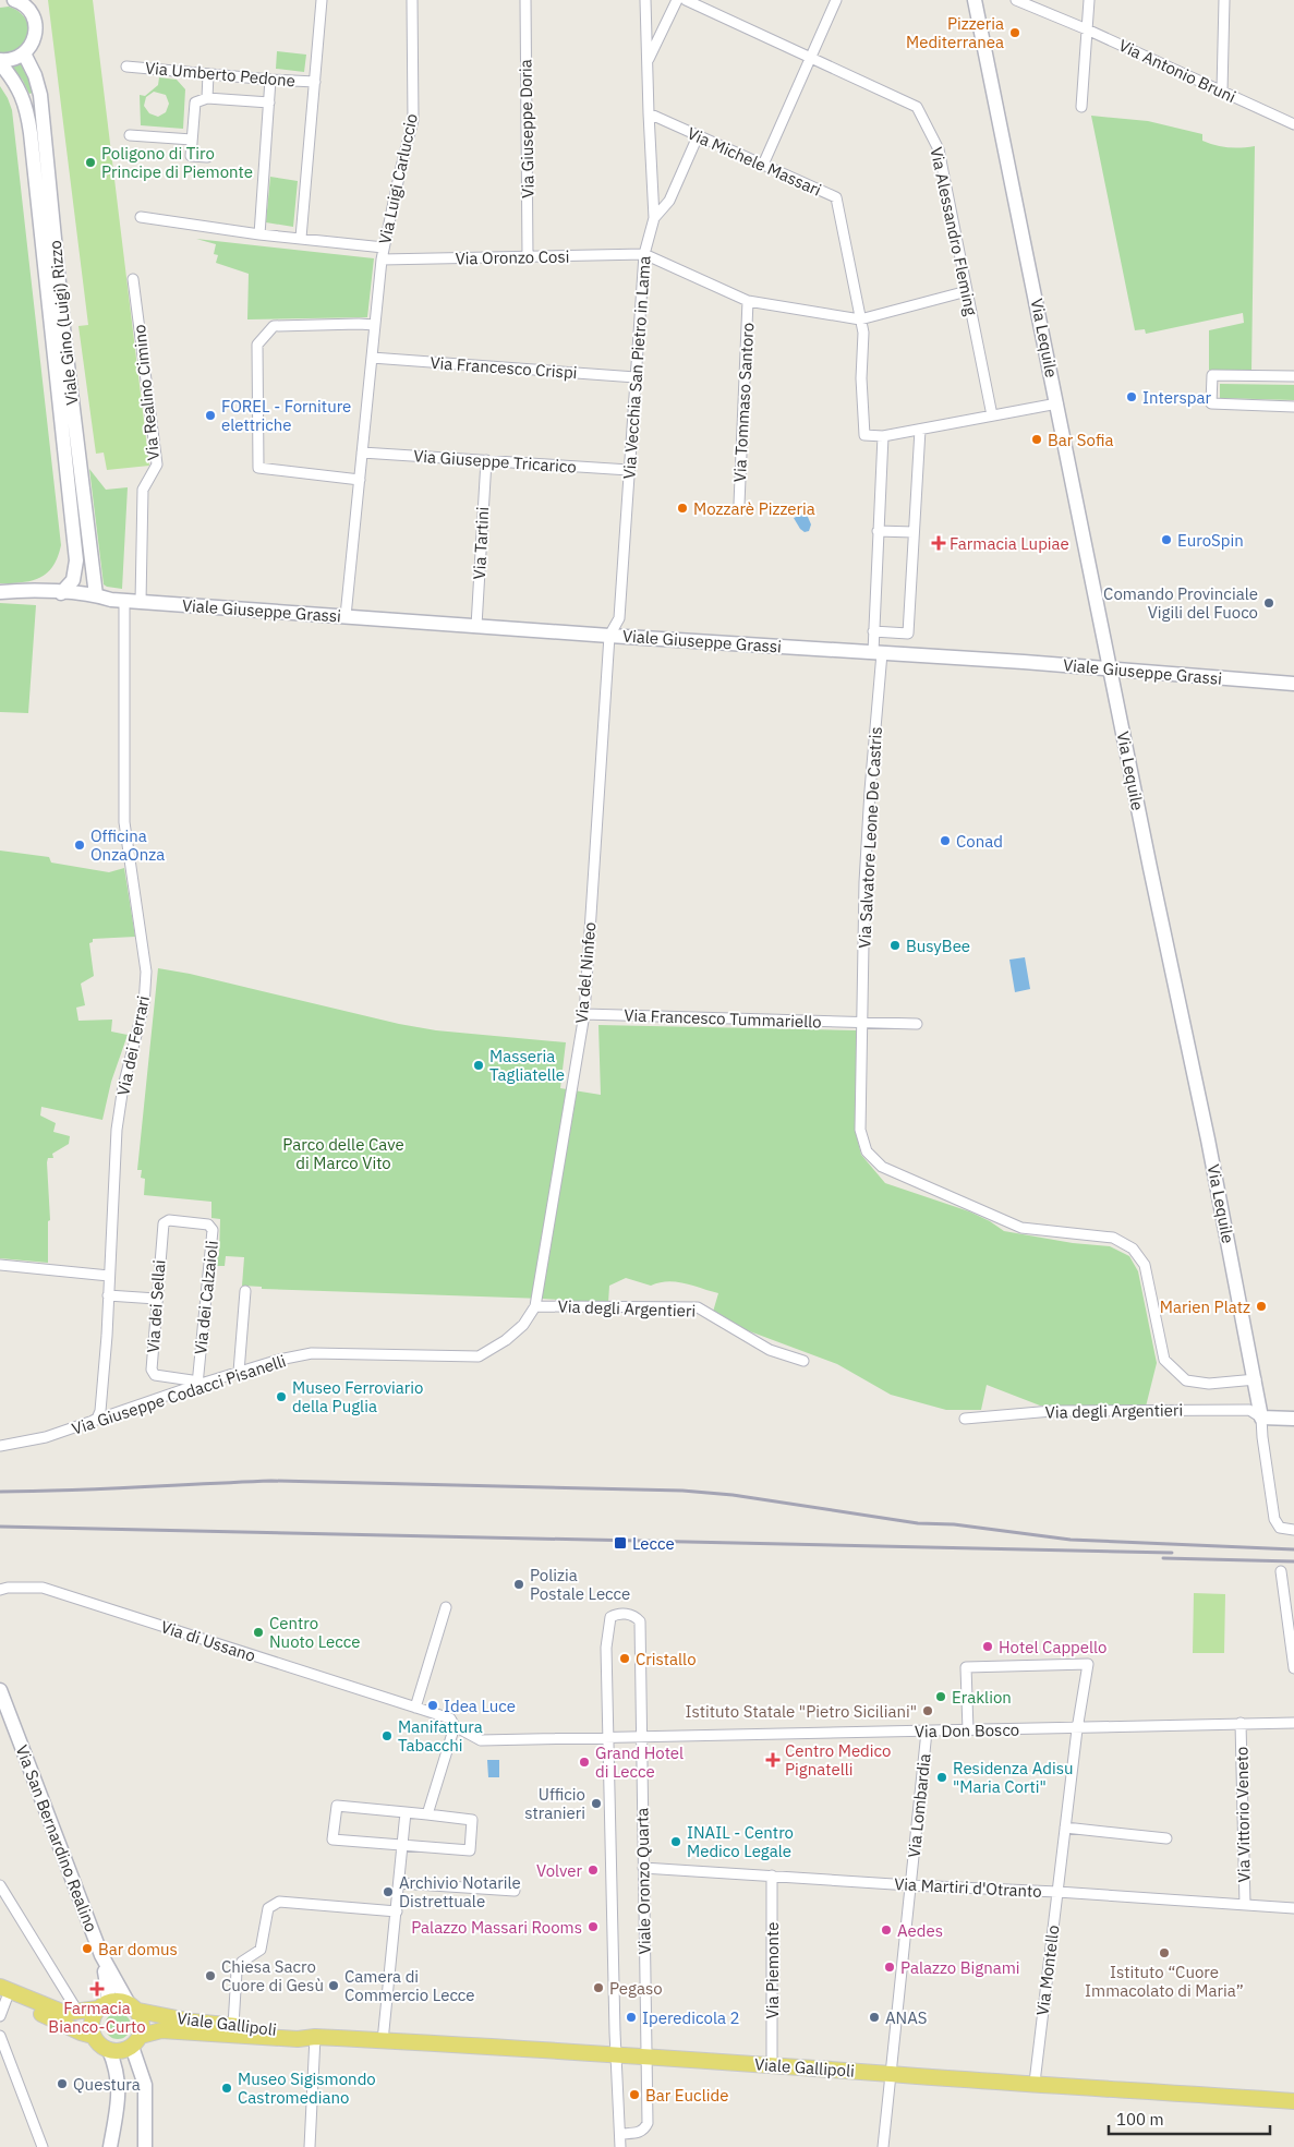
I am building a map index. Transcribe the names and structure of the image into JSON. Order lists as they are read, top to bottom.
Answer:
{
  "streets": {
    "main road": [
      "Viale Gino (Luigi) Rizzo",
      "Via Lequile",
      "Viale Giuseppe Grassi",
      "Via San Bernardino Realino",
      "Viale Gallipoli"
    ],
    "street": [
      "Via Antonio Bruni",
      "Via Umberto Pedone",
      "Via Giuseppe Doria",
      "Via Michele Massari",
      "Via Luigi Carluccio",
      "Via Alessandro Fleming",
      "Via Oronzo Cosi",
      "Via Francesco Crispi",
      "Via Vecchia San Pietro in Lama",
      "Via Realino Cimino",
      "Via Tommaso Santoro",
      "Via Giuseppe Tricarico",
      "Via Tartini",
      "Via Salvatore Leone De Castris",
      "Via del Ninfeo",
      "Via Francesco Tummariello",
      "Via dei Ferrari",
      "Via dei Calzaioli",
      "Via dei Sellai",
      "Via degli Argentieri",
      "Via Giuseppe Codacci Pisanelli",
      "Via di Ussano",
      "Via Don Bosco",
      "Via Lombardia",
      "Via Vittorio Veneto",
      "Viale Oronzo Quarta",
      "Via Martiri d'Otranto",
      "Via Piemonte",
      "Via Montello"
    ]
  },
  "crossings": [
    ["Via Giuseppe Doria", "Via Oronzo Cosi"],
    ["Via Michele Massari", "Via Vecchia San Pietro in Lama"],
    ["Via Luigi Carluccio", "Via Oronzo Cosi"],
    ["Via Luigi Carluccio", "Via Francesco Crispi"],
    ["Via Luigi Carluccio", "Via Giuseppe Tricarico"],
    ["Via Luigi Carluccio", "Viale Giuseppe Grassi"],
    ["Via Oronzo Cosi", "Via Vecchia San Pietro in Lama"],
    ["Viale Gino (Luigi) Rizzo", "Viale Giuseppe Grassi"],
    ["Via Lequile", "Viale Giuseppe Grassi"],
    ["Via Lequile", "Via degli Argentieri"],
    ["Via Francesco Crispi", "Via Vecchia San Pietro in Lama"],
    ["Via Vecchia San Pietro in Lama", "Via Giuseppe Tricarico"],
    ["Via Vecchia San Pietro in Lama", "Viale Giuseppe Grassi"],
    ["Via Vecchia San Pietro in Lama", "Via del Ninfeo"],
    ["Via Realino Cimino", "Viale Giuseppe Grassi"],
    ["Via Giuseppe Tricarico", "Via Tartini"],
    ["Via Tartini", "Viale Giuseppe Grassi"],
    ["Viale Giuseppe Grassi", "Via Salvatore Leone De Castris"],
    ["Viale Giuseppe Grassi", "Via del Ninfeo"],
    ["Viale Giuseppe Grassi", "Via dei Ferrari"],
    ["Via Salvatore Leone De Castris", "Via Francesco Tummariello"],
    ["Via del Ninfeo", "Via Francesco Tummariello"],
    ["Via del Ninfeo", "Via degli Argentieri"],
    ["Via del Ninfeo", "Via Giuseppe Codacci Pisanelli"],
    ["Via dei Ferrari", "Via Giuseppe Codacci Pisanelli"],
    ["Via dei Calzaioli", "Via dei Sellai"],
    ["Via dei Calzaioli", "Via Giuseppe Codacci Pisanelli"],
    ["Via dei Sellai", "Via Giuseppe Codacci Pisanelli"],
    ["Via degli Argentieri", "Via Giuseppe Codacci Pisanelli"],
    ["Via di Ussano", "Viale Oronzo Quarta"],
    ["Via Don Bosco", "Via Lombardia"],
    ["Via Don Bosco", "Via Vittorio Veneto"],
    ["Via Don Bosco", "Viale Oronzo Quarta"],
    ["Via Don Bosco", "Via Montello"],
    ["Via Lombardia", "Via Martiri d'Otranto"],
    ["Via Lombardia", "Viale Gallipoli"],
    ["Via Vittorio Veneto", "Via Martiri d'Otranto"],
    ["Via San Bernardino Realino", "Viale Gallipoli"],
    ["Viale Oronzo Quarta", "Via Martiri d'Otranto"],
    ["Viale Oronzo Quarta", "Viale Gallipoli"],
    ["Via Martiri d'Otranto", "Via Piemonte"],
    ["Via Martiri d'Otranto", "Via Montello"],
    ["Via Piemonte", "Viale Gallipoli"],
    ["Via Montello", "Viale Gallipoli"]
  ],
  "parks": ["Parco delle Cave di Marco Vito"],
  "places": {
    "other": [
      "Pizzeria Mediterranea",
      "Poligono di Tiro Principe di Piemonte",
      "Interspar",
      "FOREL - Forniture elettriche",
      "Bar Sofia",
      "Mozzarè Pizzeria",
      "EuroSpin",
      "Comando Provinciale Vigili del Fuoco",
      "Conad",
      "Officina OnzaOnza",
      "BusyBee",
      "Masseria Tagliatelle",
      "Marien Platz",
      "Museo Ferroviario della Puglia",
      "Polizia Postale Lecce",
      "Centro Nuoto Lecce",
      "Hotel Cappello",
      "Cristallo",
      "Eraklion",
      "Idea Luce",
      "Istituto Statale \"Pietro Siciliani\"",
      "Manifattura Tabacchi",
      "Grand Hotel di Lecce",
      "Residenza Adisu \"Maria Corti\"",
      "Ufficio stranieri",
      "INAIL - Centro Medico Legale",
      "Volver",
      "Archivio Notarile Distrettuale",
      "Palazzo Massari Rooms",
      "Aedes",
      "Bar domus",
      "Istituto “Cuore Immacolato di Maria”",
      "Palazzo Bignami",
      "Chiesa Sacro Cuore di Gesù",
      "Camera di Commercio Lecce",
      "Pegaso",
      "Iperedicola 2",
      "ANAS",
      "Questura",
      "Museo Sigismondo Castromediano",
      "Bar Euclide"
    ],
    "health": ["Farmacia Lupiae", "Centro Medico Pignatelli", "Farmacia Bianco-Curto"],
    "transit": ["Lecce"]
  },
  "scale_bar": "100 m"
}
